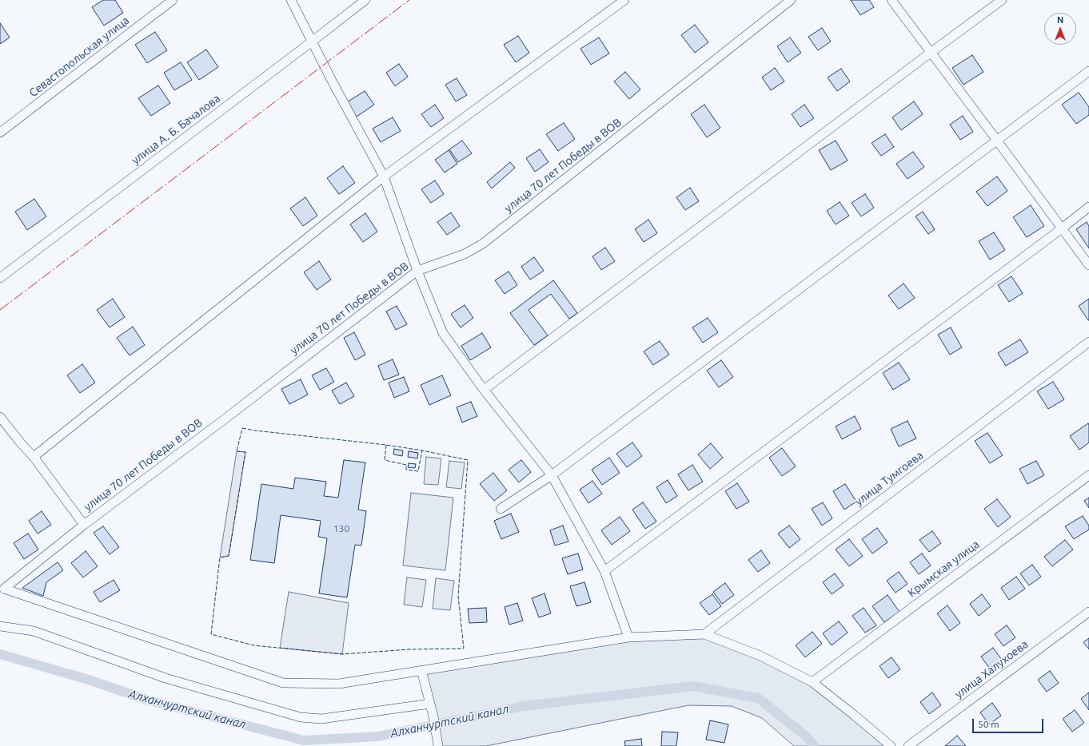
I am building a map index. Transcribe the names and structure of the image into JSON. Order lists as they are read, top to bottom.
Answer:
{
  "streets": {
    "street": [
      "Севастопольская улица",
      "улица А. Б. Бачалова",
      "улица 70 лет Победы в ВОВ",
      "улица Тумгоева",
      "Крымская улица",
      "улица Халухоева"
    ]
  },
  "water": ["Алханчуртский канал"],
  "house_numbers": ["130"],
  "scale_bar": "50 m",
  "north": "top"
}
